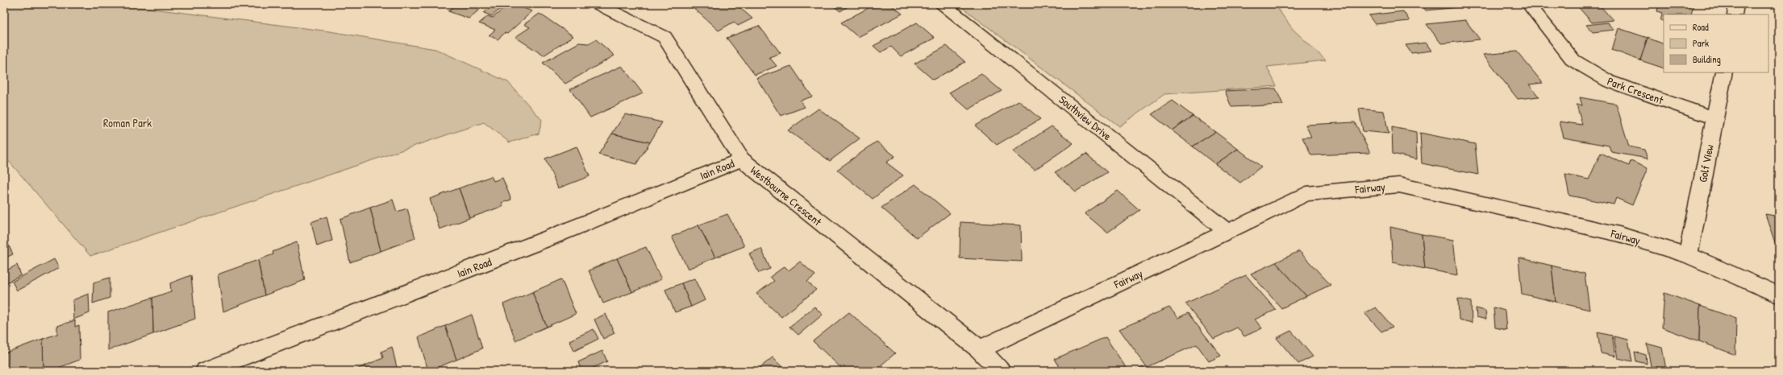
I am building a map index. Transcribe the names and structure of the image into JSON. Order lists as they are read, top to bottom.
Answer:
{
  "streets": {
    "street": [
      "Park Crescent",
      "Southview Drive",
      "Golf View",
      "Iain Road",
      "Fairway",
      "Westbourne Crescent"
    ]
  },
  "crossings": [
    ["Park Crescent", "Golf View"],
    ["Southview Drive", "Fairway"],
    ["Golf View", "Fairway"],
    ["Iain Road", "Westbourne Crescent"],
    ["Fairway", "Westbourne Crescent"]
  ],
  "parks": ["Roman Park"],
  "legend": ["Road", "Park", "Building"]
}
